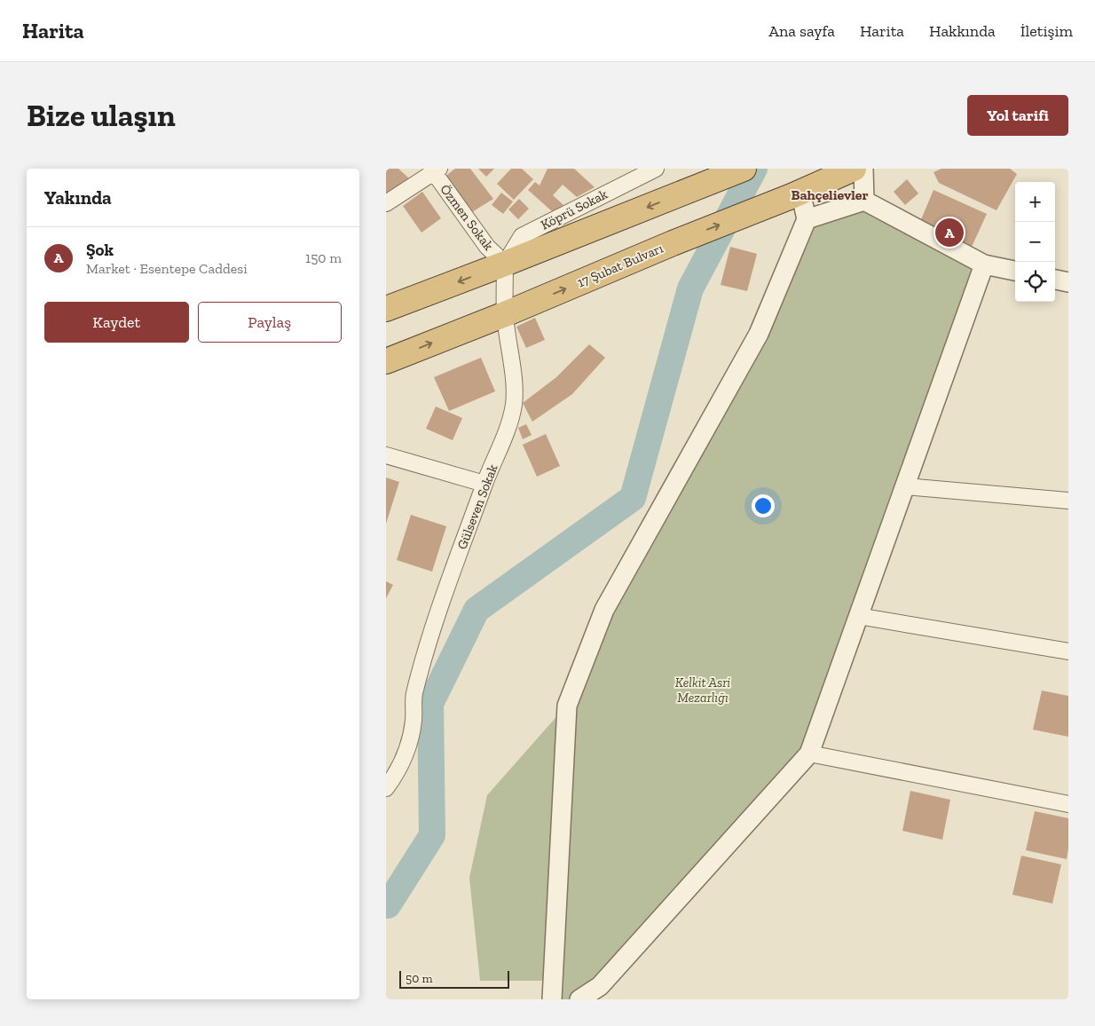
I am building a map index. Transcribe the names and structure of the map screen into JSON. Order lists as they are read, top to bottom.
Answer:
{
  "streets": {
    "highway": ["17 Şubat Bulvarı"],
    "street": ["Köprü Sokak", "Özmen Sokak", "Gülseven Sokak"]
  },
  "crossings": [
    ["Köprü Sokak", "Özmen Sokak"],
    ["Köprü Sokak", "Gülseven Sokak"],
    ["Özmen Sokak", "Gülseven Sokak"],
    ["17 Şubat Bulvarı", "Gülseven Sokak"]
  ],
  "districts": ["Bahçelievler"],
  "parks": ["Kelkit Asri Mezarlığı"],
  "scale_bar": "50 m",
  "page": {
    "header": "Harita",
    "nav": [
      "Ana sayfa",
      "Harita",
      "Hakkında",
      "İletişim"
    ],
    "buttons": [
      "Yol tarifi",
      ["Kaydet", "Paylaş"]
    ],
    "title": "Bize ulaşın",
    "heading": "Yakında",
    "map_buttons": ["+", "−"],
    "pins": "A",
    "list": [
      {
        "mark": "A",
        "name": "Şok",
        "note": "Market · Esentepe Caddesi",
        "value": "150 m"
      }
    ],
    "scale": "50 m"
  }
}
